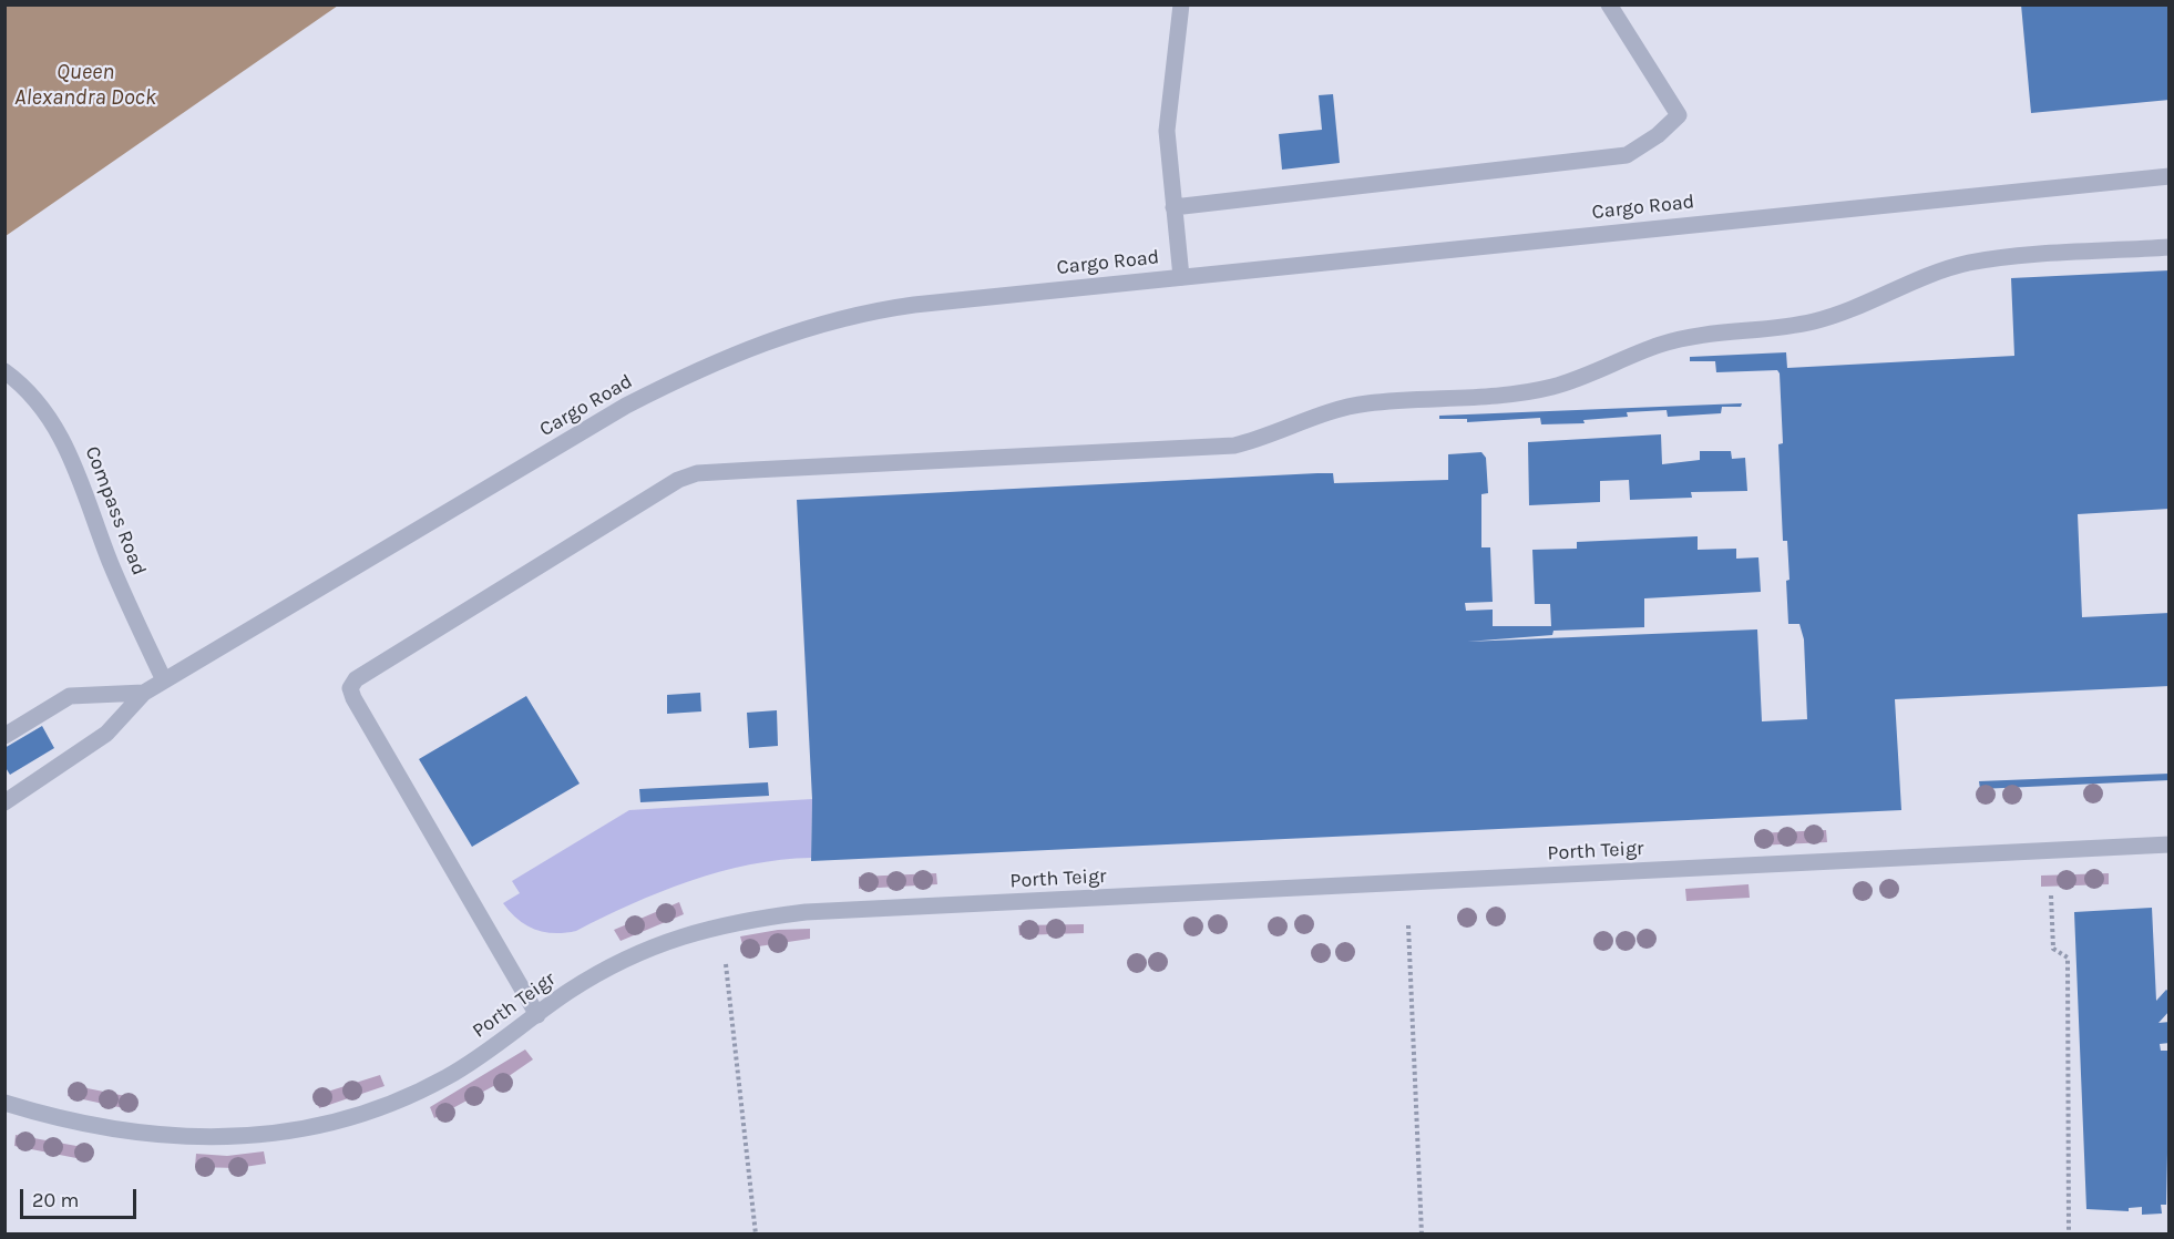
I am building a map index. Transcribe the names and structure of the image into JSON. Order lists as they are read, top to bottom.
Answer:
{
  "streets": {
    "street": ["Cargo Road", "Compass Road", "Porth Teigr"]
  },
  "crossings": [
    ["Cargo Road", "Compass Road"]
  ],
  "water": ["Queen Alexandra Dock"],
  "scale_bar": "20 m"
}
